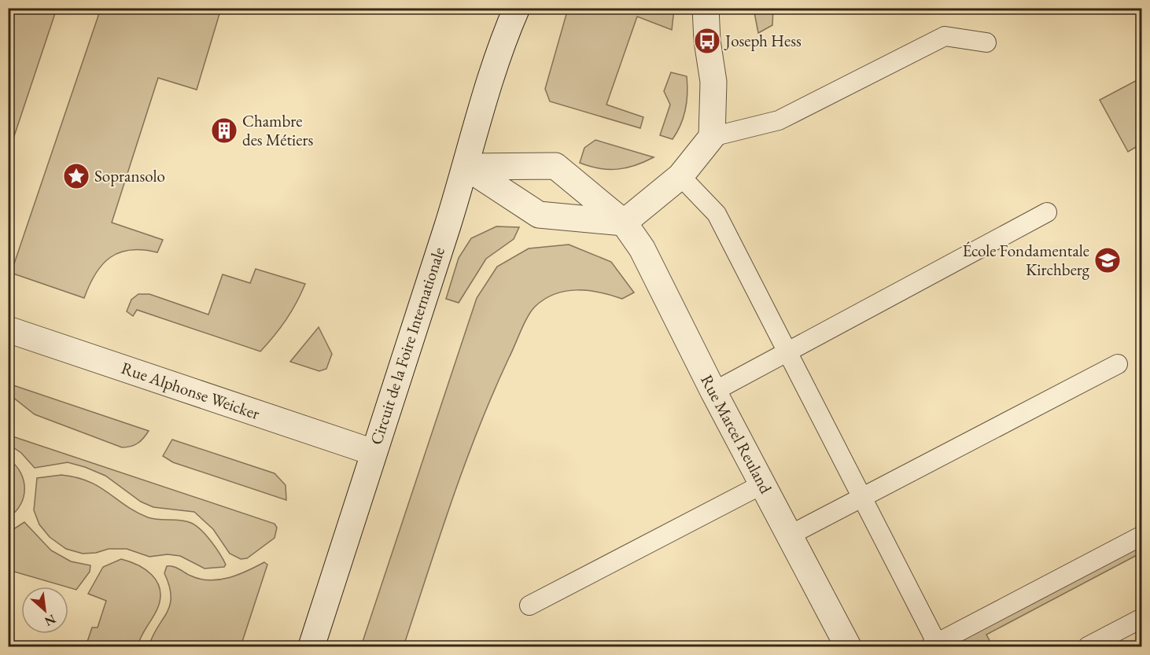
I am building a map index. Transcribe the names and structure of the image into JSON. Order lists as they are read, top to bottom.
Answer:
{
  "streets": {
    "street": ["Circuit de la Foire Internationale", "Rue Alphonse Weicker", "Rue Marcel Reuland"]
  },
  "crossings": [
    ["Circuit de la Foire Internationale", "Rue Alphonse Weicker"],
    ["Circuit de la Foire Internationale", "Rue Marcel Reuland"]
  ],
  "places": {
    "bus stop": ["Joseph Hess"],
    "building": ["Chambre des Métiers"],
    "place": ["Sopransolo"],
    "school or university": ["École Fondamentale Kirchberg"]
  },
  "north": "bottom right"
}
